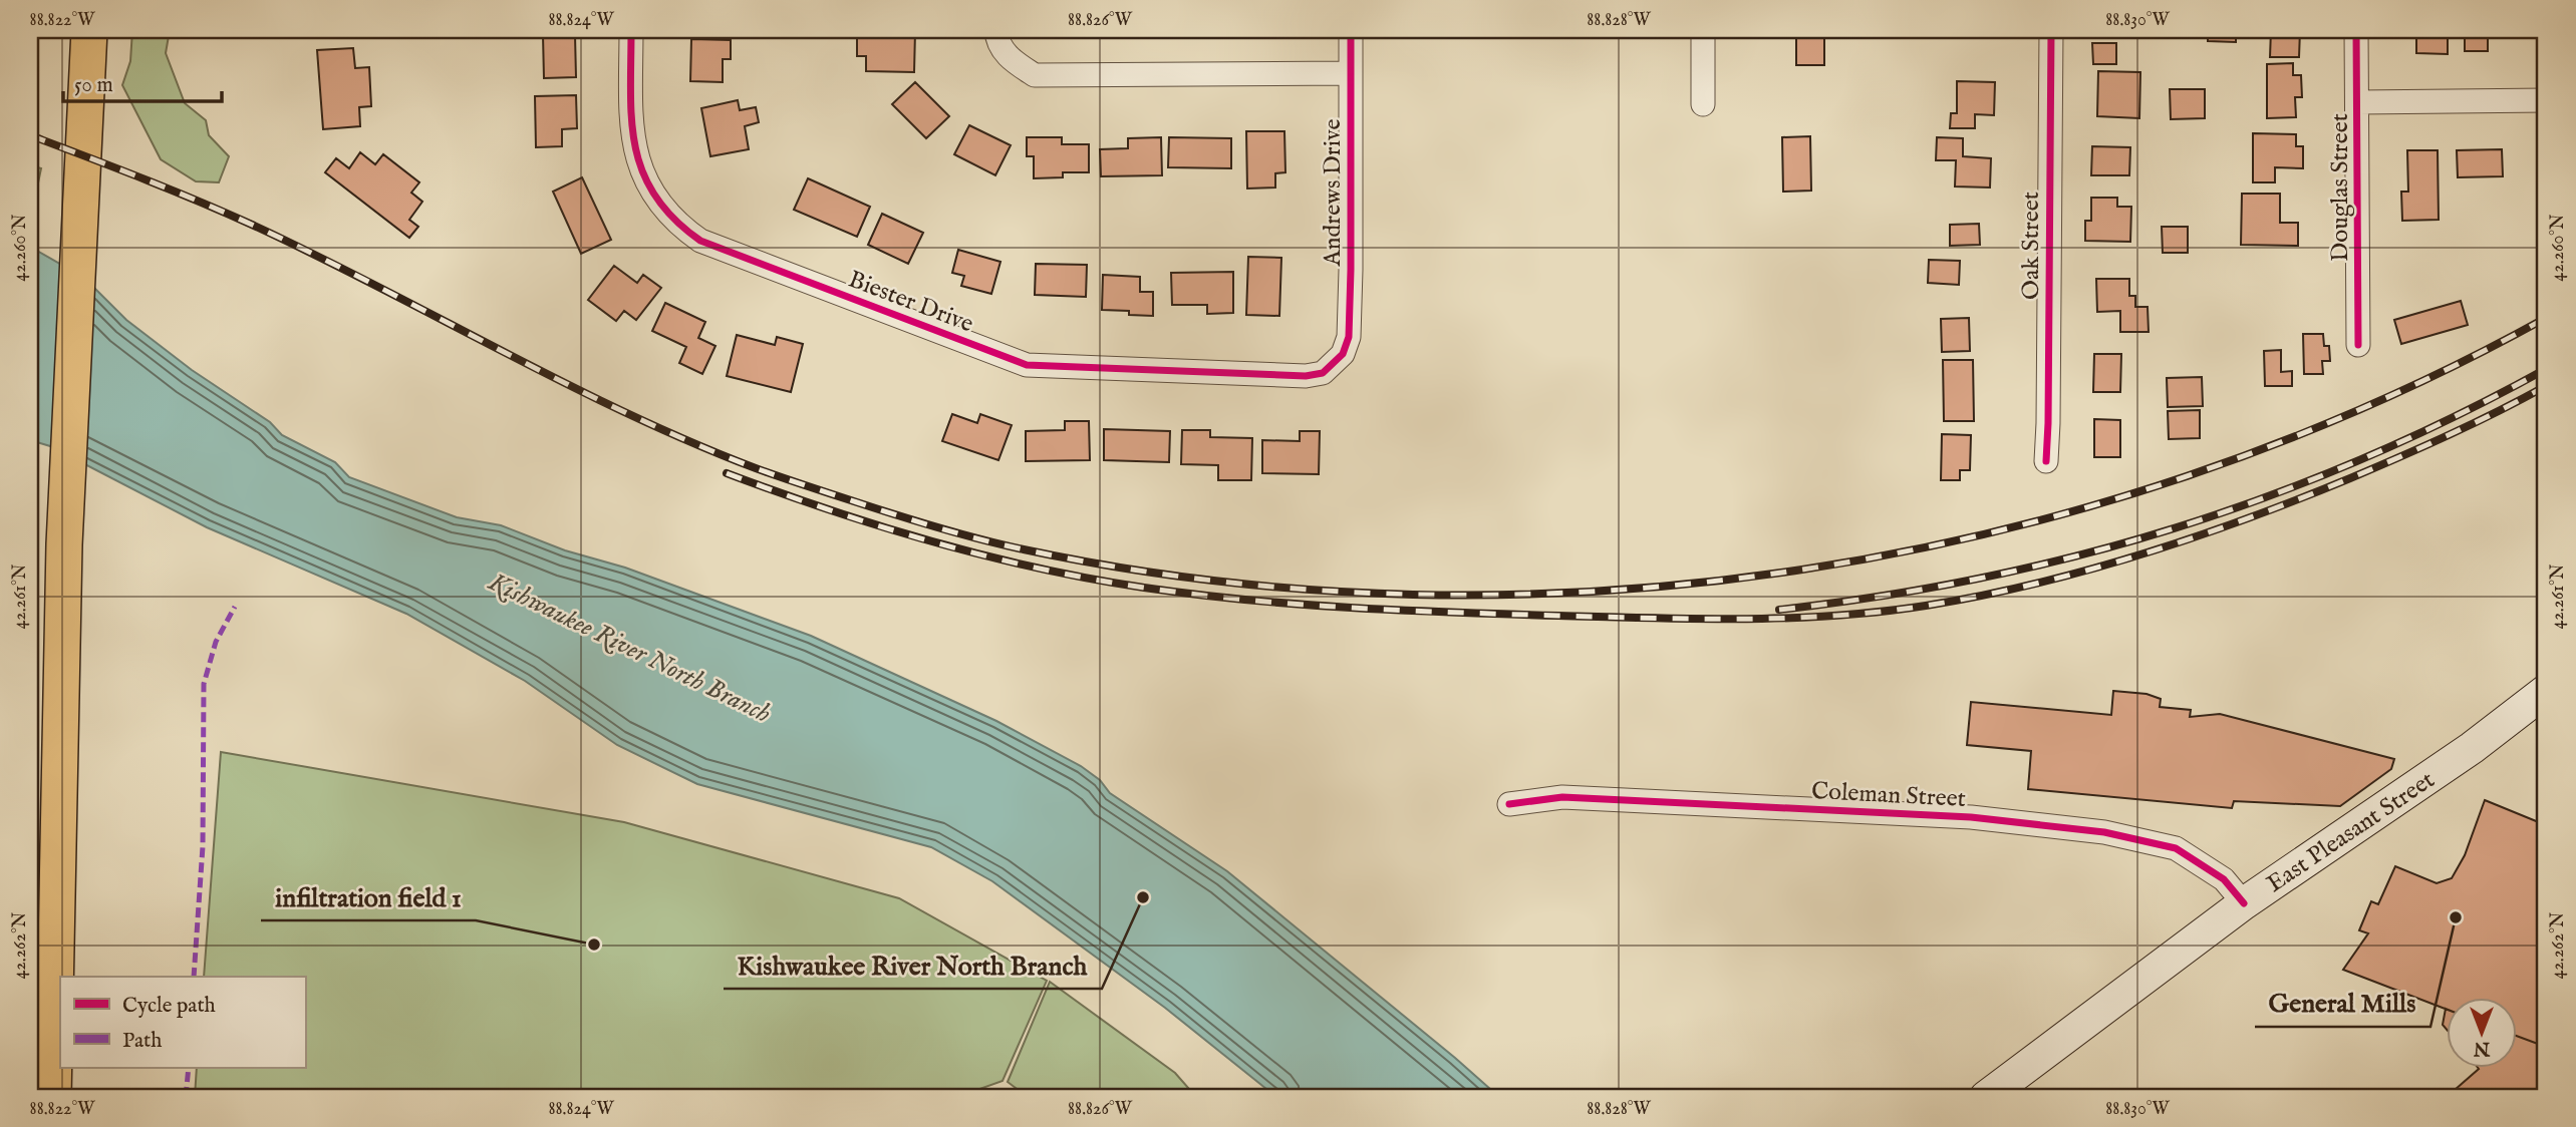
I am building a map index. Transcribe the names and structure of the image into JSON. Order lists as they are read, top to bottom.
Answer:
{
  "streets": {
    "main road": ["East Pleasant Street"],
    "street": [
      "Douglas Street",
      "Andrews Drive",
      "Oak Street",
      "Biester Drive",
      "Coleman Street"
    ]
  },
  "crossings": [
    ["Andrews Drive", "Biester Drive"],
    ["Coleman Street", "East Pleasant Street"]
  ],
  "water": ["Kishwaukee River North Branch"],
  "places": ["Kishwaukee River North Branch", "General Mills", "infiltration field 1"],
  "legend": ["Cycle path", "Path"],
  "scale_bar": "50 m",
  "north": "bottom",
  "coordinates": [
    "88.822°W",
    "88.824°W",
    "88.826°W",
    "88.828°W",
    "88.830°W",
    "42.260°N",
    "42.261°N",
    "42.262°N"
  ]
}
